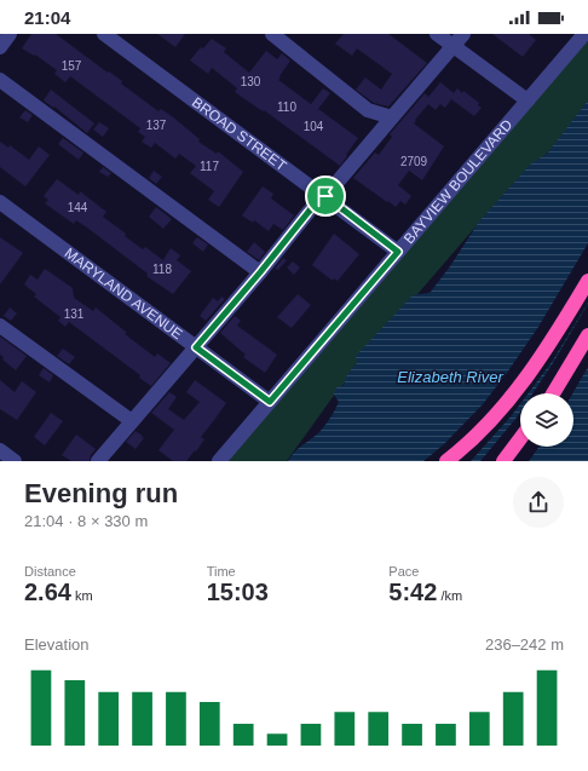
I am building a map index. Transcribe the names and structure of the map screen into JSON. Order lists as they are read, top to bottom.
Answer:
{
  "streets": {
    "street": ["BROAD STREET", "BAYVIEW BOULEVARD", "MARYLAND AVENUE"]
  },
  "crossings": [
    ["BROAD STREET", "BAYVIEW BOULEVARD"],
    ["BAYVIEW BOULEVARD", "MARYLAND AVENUE"]
  ],
  "water": ["Elizabeth River"],
  "house_numbers": [
    "157",
    "130",
    "110",
    "137",
    "104",
    "2709",
    "117",
    "144",
    "118",
    "131"
  ],
  "page": {
    "status": "21:04",
    "heading": ["Evening run", "21:04 · 8 × 330 m"],
    "stats": [
      ["Distance", "2.64 km"],
      ["Time", "15:03"],
      ["Pace", "5:42 /km"]
    ],
    "chart": ["Elevation", "236–242 m"]
  }
}
